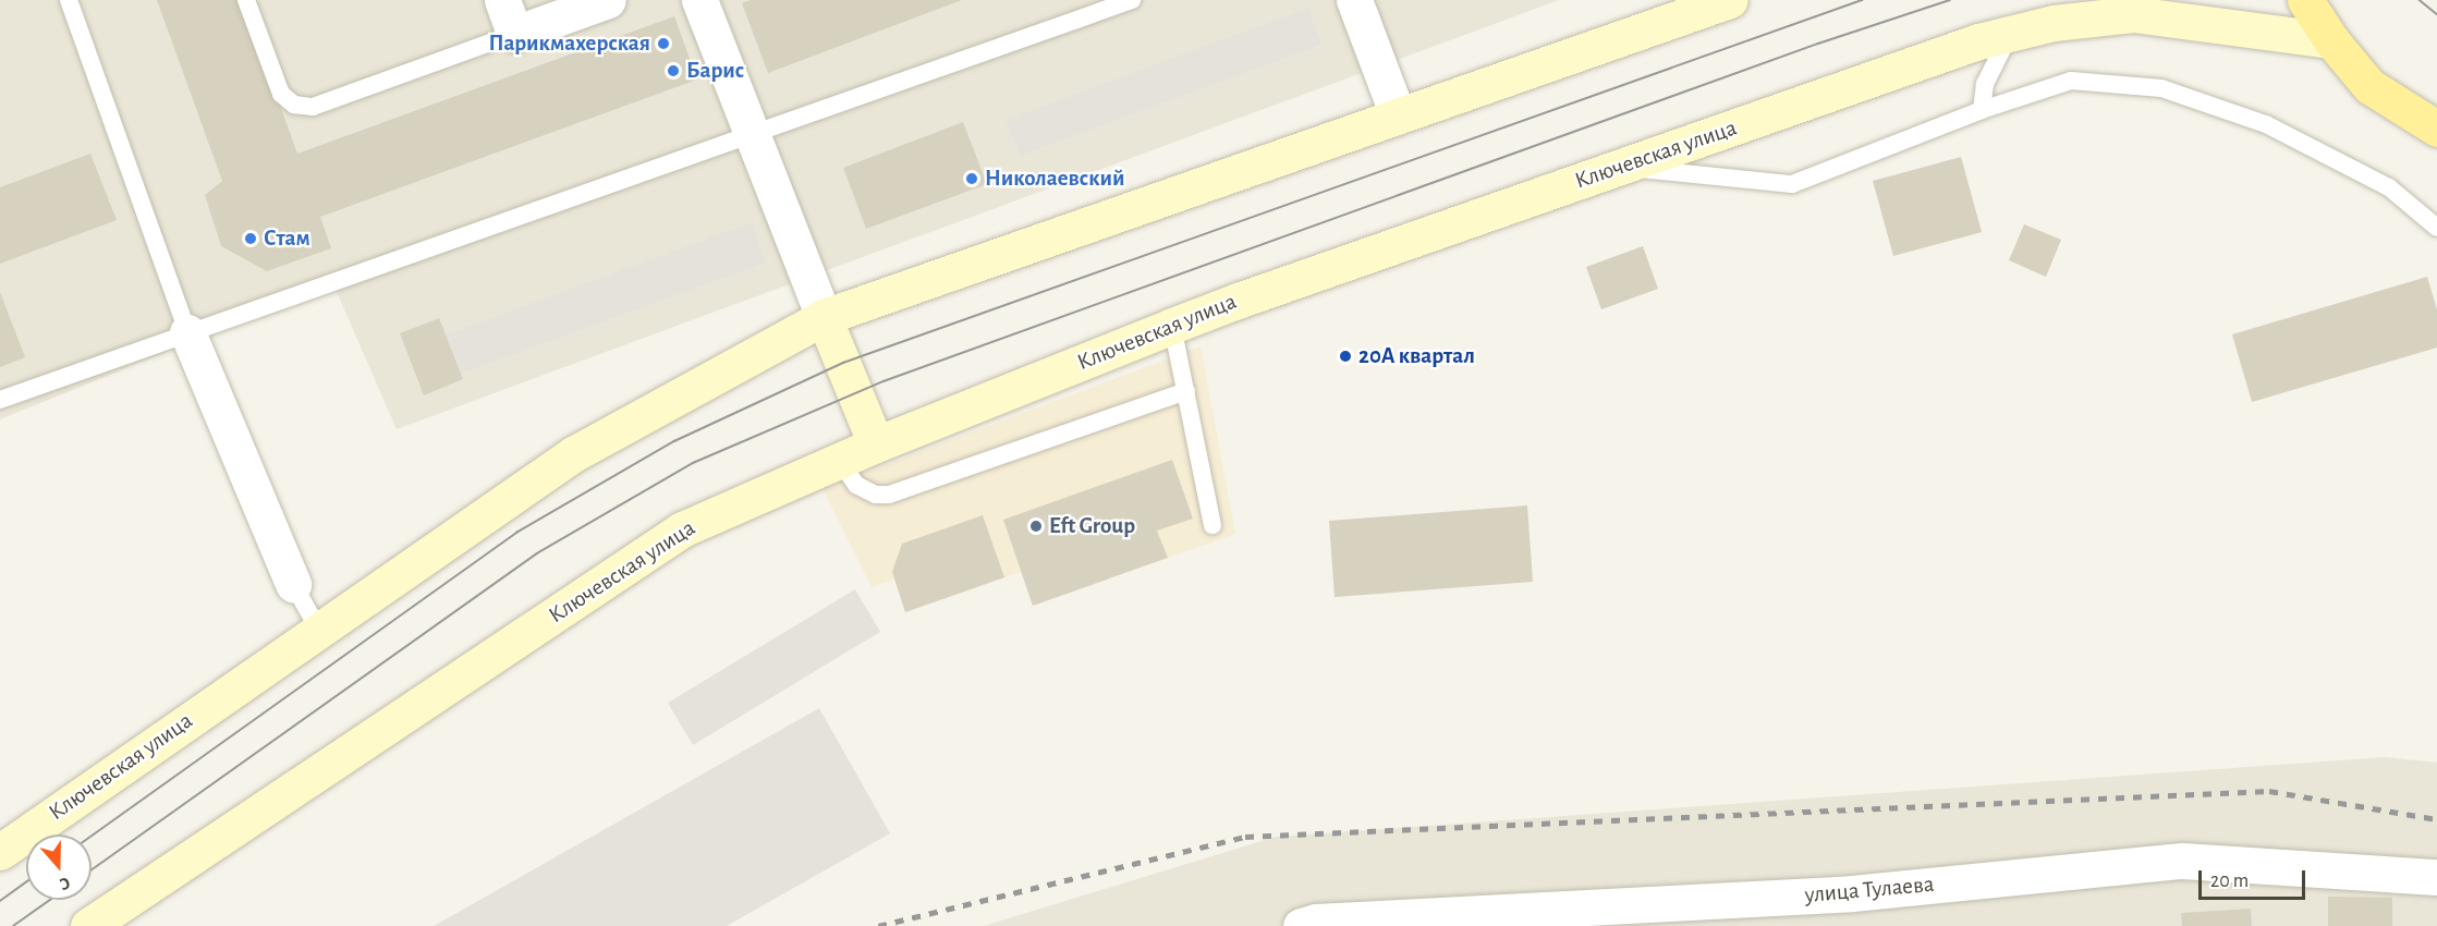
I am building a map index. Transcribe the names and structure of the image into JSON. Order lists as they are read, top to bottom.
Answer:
{
  "streets": {
    "main road": ["Ключевская улица"],
    "street": ["улица Тулаева"]
  },
  "places": [
    "Парикмахерская",
    "Барис",
    "Николаевский",
    "Стам",
    "20А квартал",
    "Eft Group"
  ],
  "scale_bar": "20 m",
  "north": "bottom"
}
